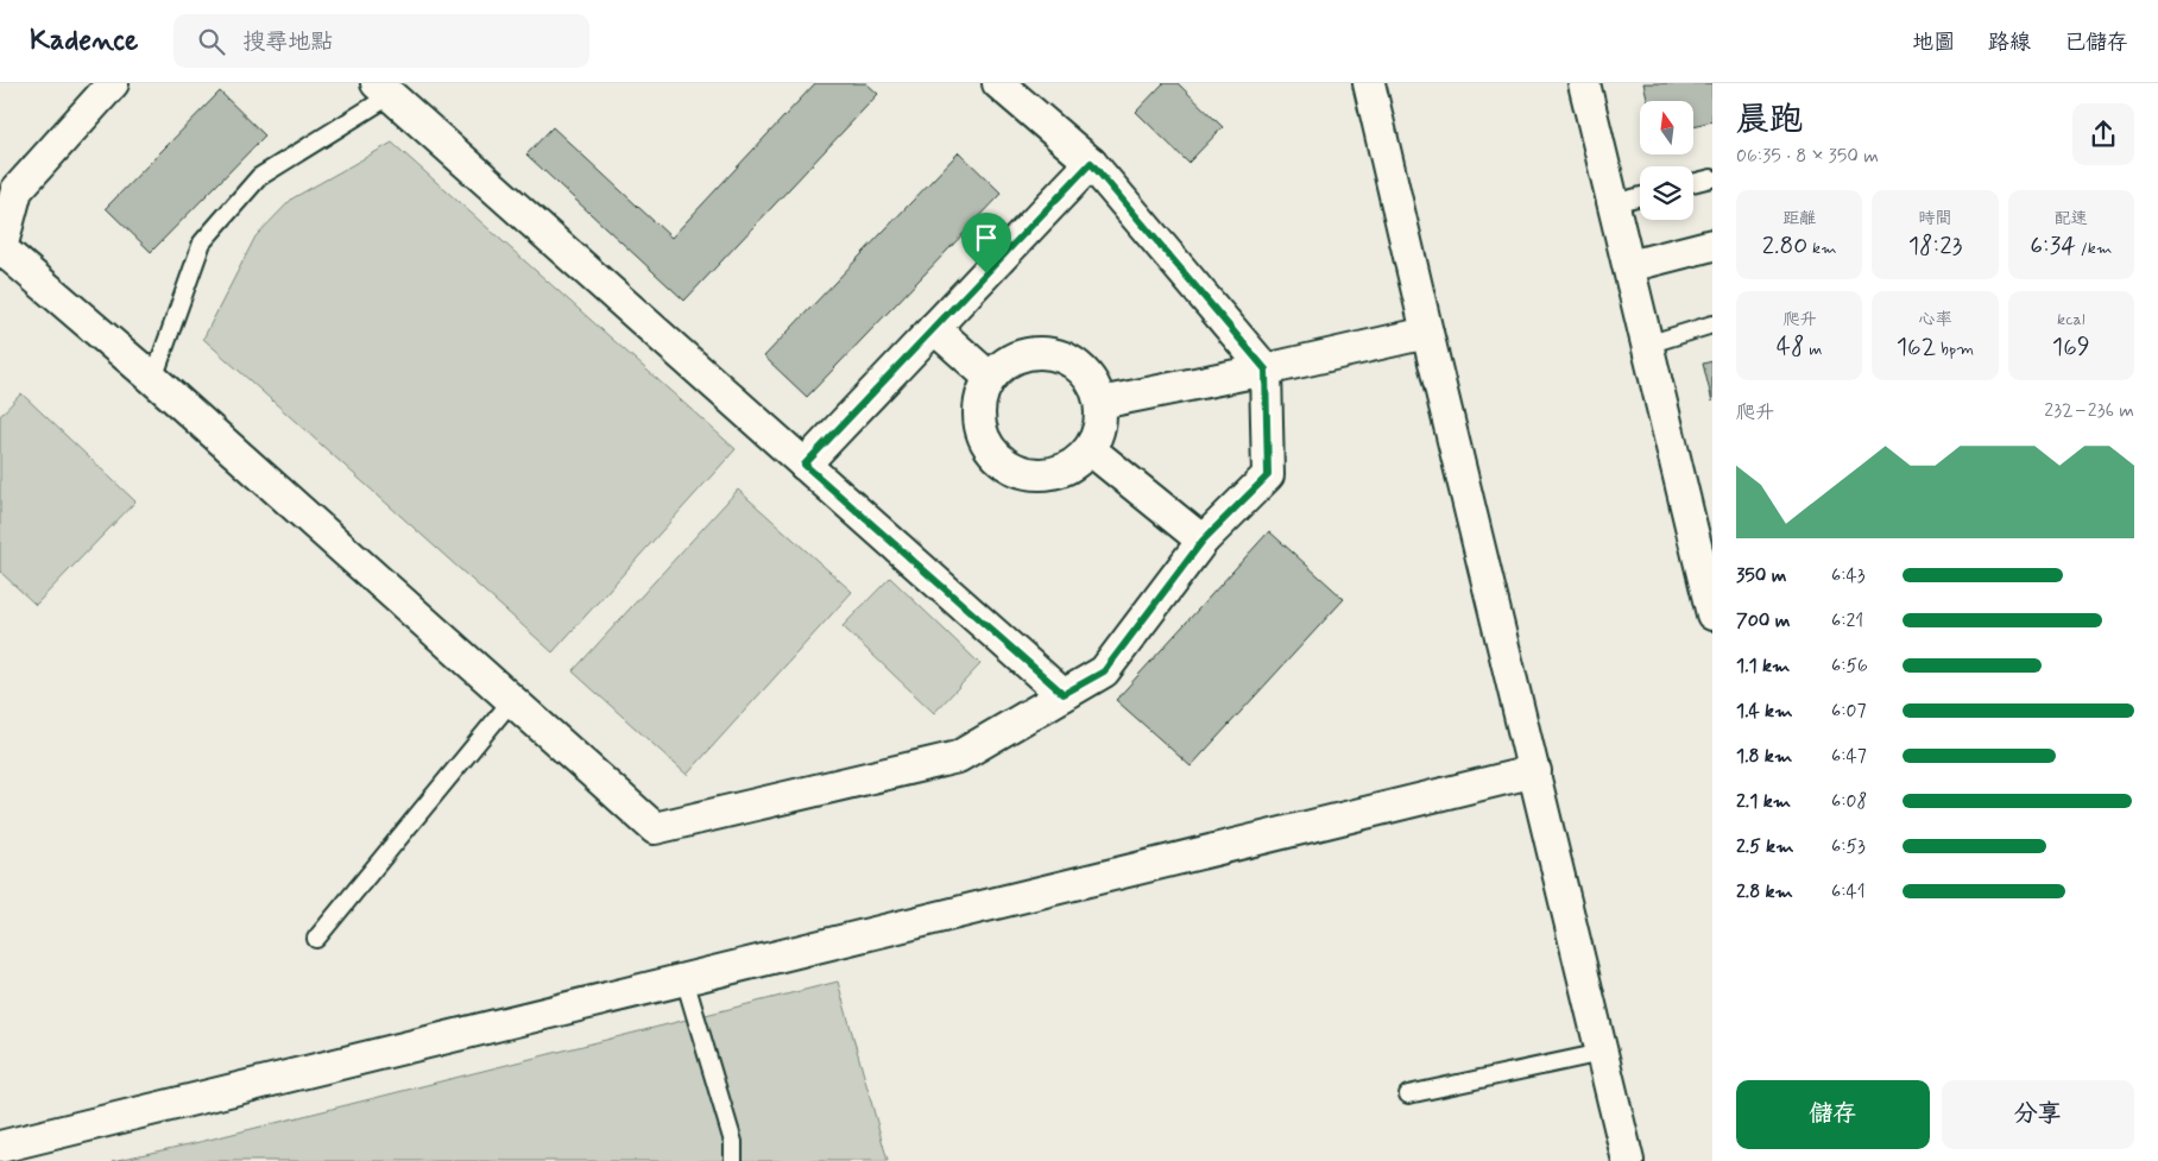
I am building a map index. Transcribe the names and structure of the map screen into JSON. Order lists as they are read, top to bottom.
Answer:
{
  "north": "top",
  "page": {
    "header": "Kadence",
    "search": "搜尋地點",
    "nav": ["地圖", "路線", "已儲存"],
    "heading": ["晨跑", "06:35 · 8 × 350 m"],
    "stats": [
      ["距離", "2.80 km"],
      ["時間", "18:23"],
      ["配速", "6:34 /km"],
      ["爬升", "48 m"],
      ["心率", "162 bpm"],
      ["kcal", "169"]
    ],
    "chart": ["爬升", "232–236 m"],
    "list": [
      {
        "name": "350 m",
        "note": "6:43"
      },
      {
        "name": "700 m",
        "note": "6:21"
      },
      {
        "name": "1.1 km",
        "note": "6:56"
      },
      {
        "name": "1.4 km",
        "note": "6:07"
      },
      {
        "name": "1.8 km",
        "note": "6:47"
      },
      {
        "name": "2.1 km",
        "note": "6:08"
      },
      {
        "name": "2.5 km",
        "note": "6:53"
      },
      {
        "name": "2.8 km",
        "note": "6:41"
      }
    ],
    "buttons": ["儲存", "分享"]
  }
}
